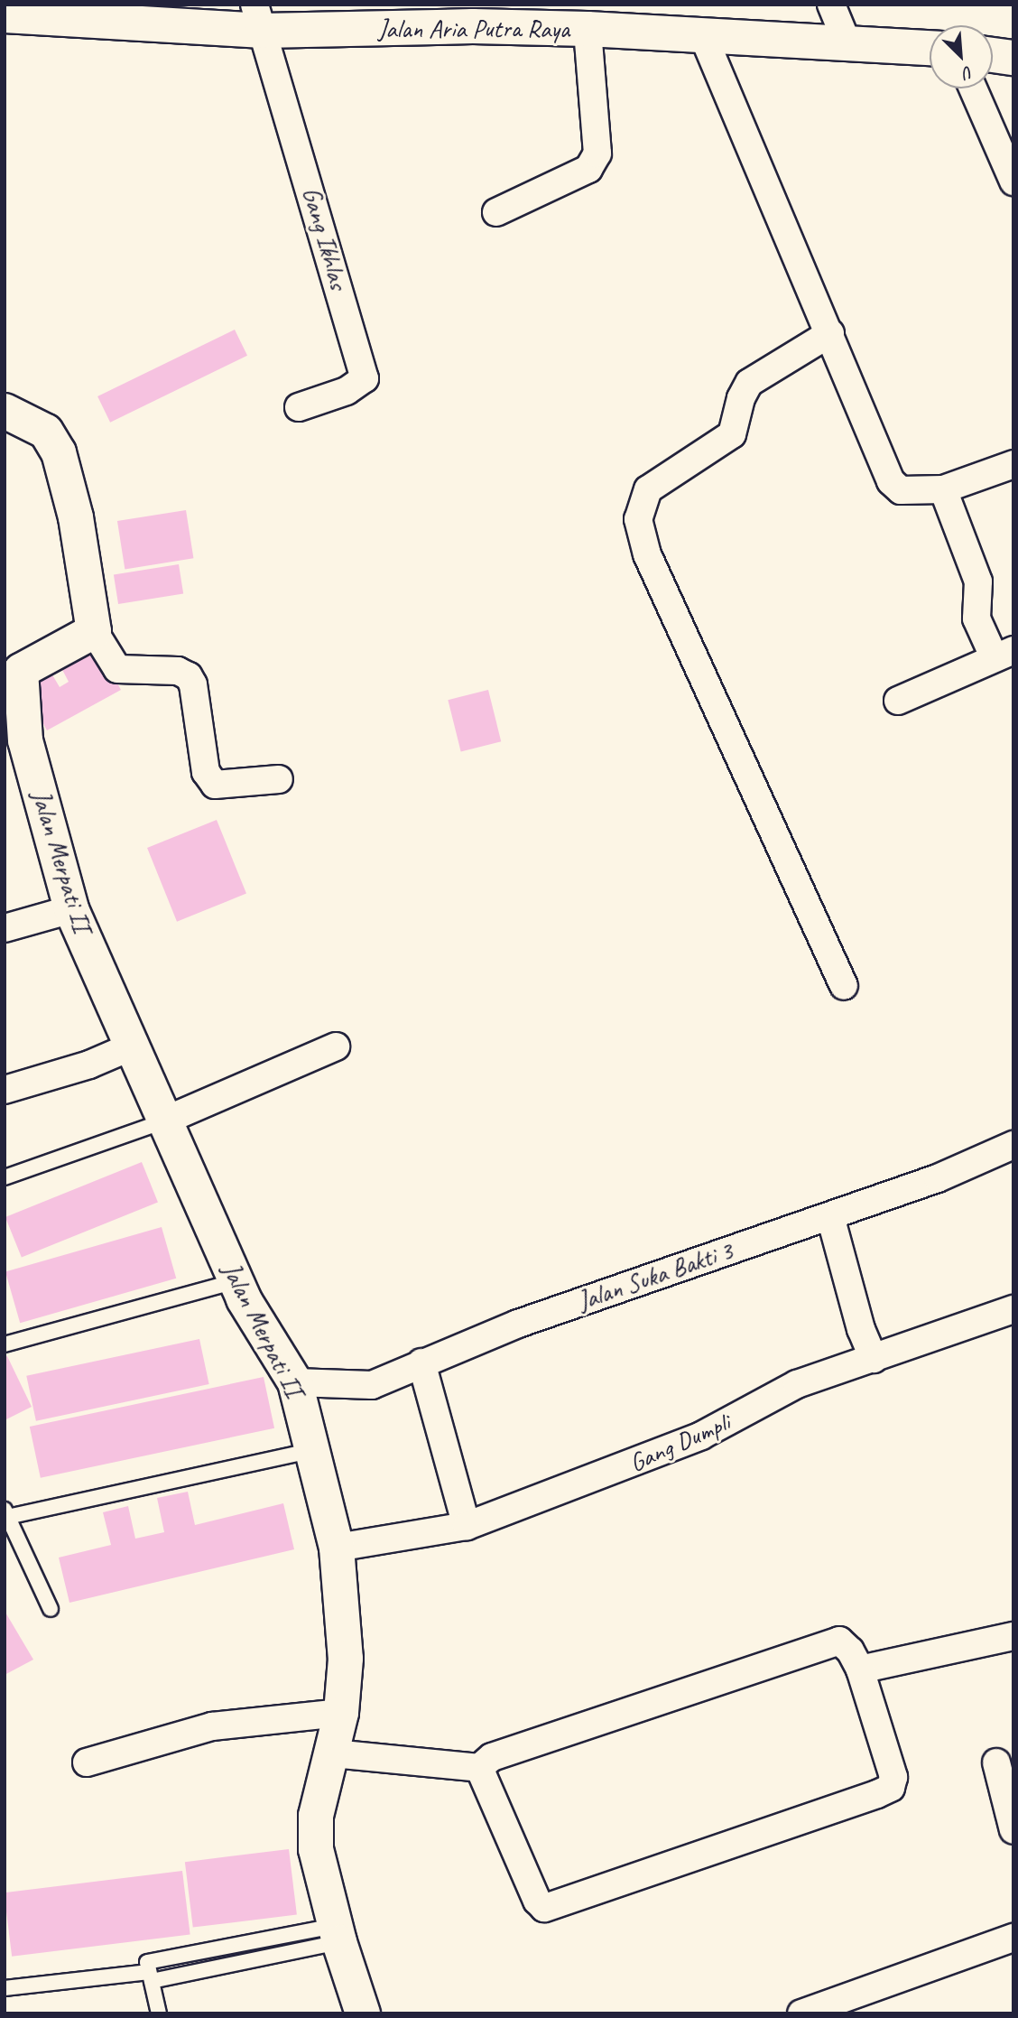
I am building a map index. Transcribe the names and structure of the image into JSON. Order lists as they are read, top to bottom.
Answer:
{
  "streets": {
    "street": [
      "Jalan Aria Putra Raya",
      "Gang Ikhlas",
      "Jalan Merpati II",
      "Jalan Suka Bakti 3",
      "Gang Dumpli"
    ]
  },
  "crossings": [
    ["Jalan Aria Putra Raya", "Gang Ikhlas"],
    ["Jalan Merpati II", "Jalan Suka Bakti 3"],
    ["Jalan Merpati II", "Gang Dumpli"]
  ],
  "north": "bottom right"
}
